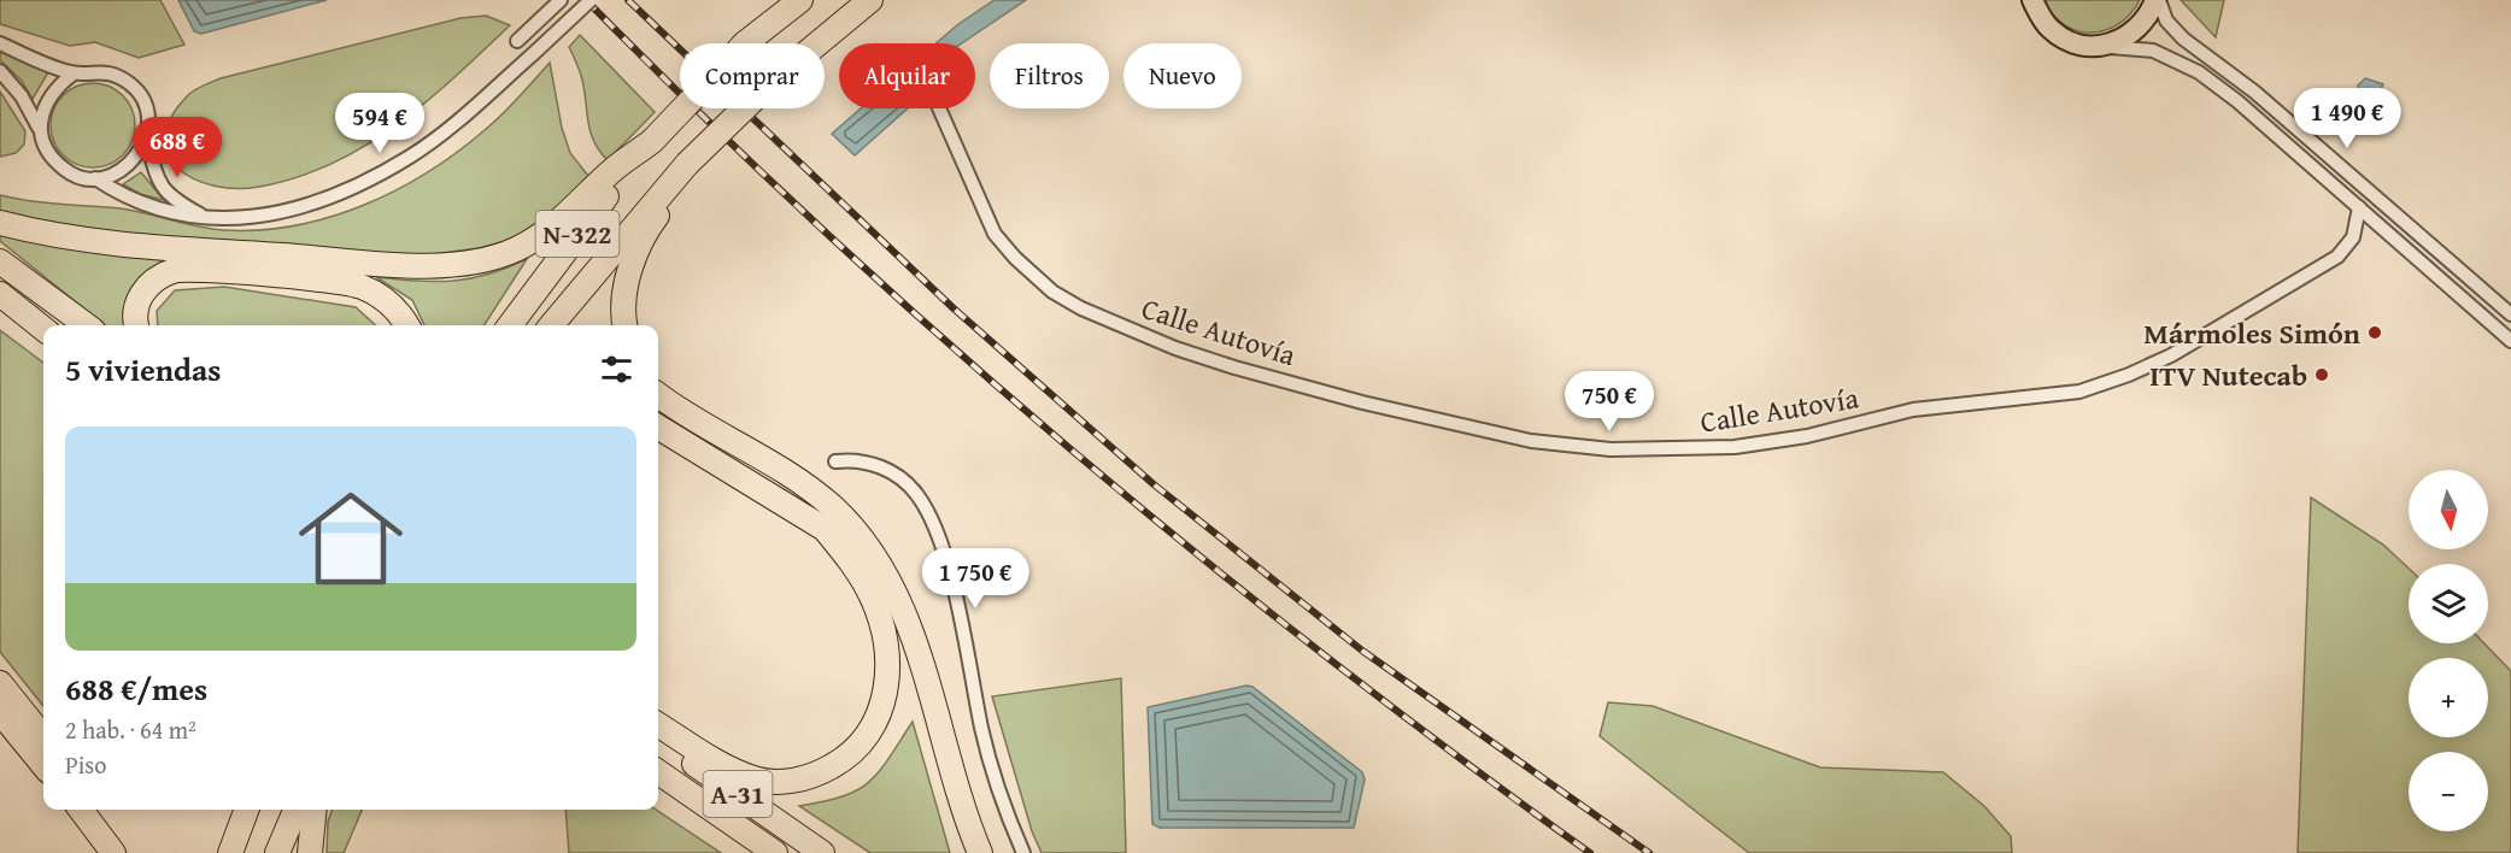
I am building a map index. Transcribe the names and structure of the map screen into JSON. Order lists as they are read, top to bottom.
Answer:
{
  "streets": {
    "highway": ["N-322", "A-31"],
    "street": ["Calle Autovía"]
  },
  "places": ["Mármoles Simón", "ITV Nutecab"],
  "north": "bottom",
  "page": {
    "chip": [
      "Comprar",
      "Alquilar",
      "Filtros",
      "Nuevo"
    ],
    "price": [
      "1 490 €",
      "594 €",
      "688 €",
      "750 €",
      "1 750 €"
    ],
    "heading": "5 viviendas",
    "list": [
      {
        "name": "688 €/mes",
        "note": "2 hab. · 64 m² · Piso"
      }
    ],
    "map_buttons": ["+", "−"]
  }
}
